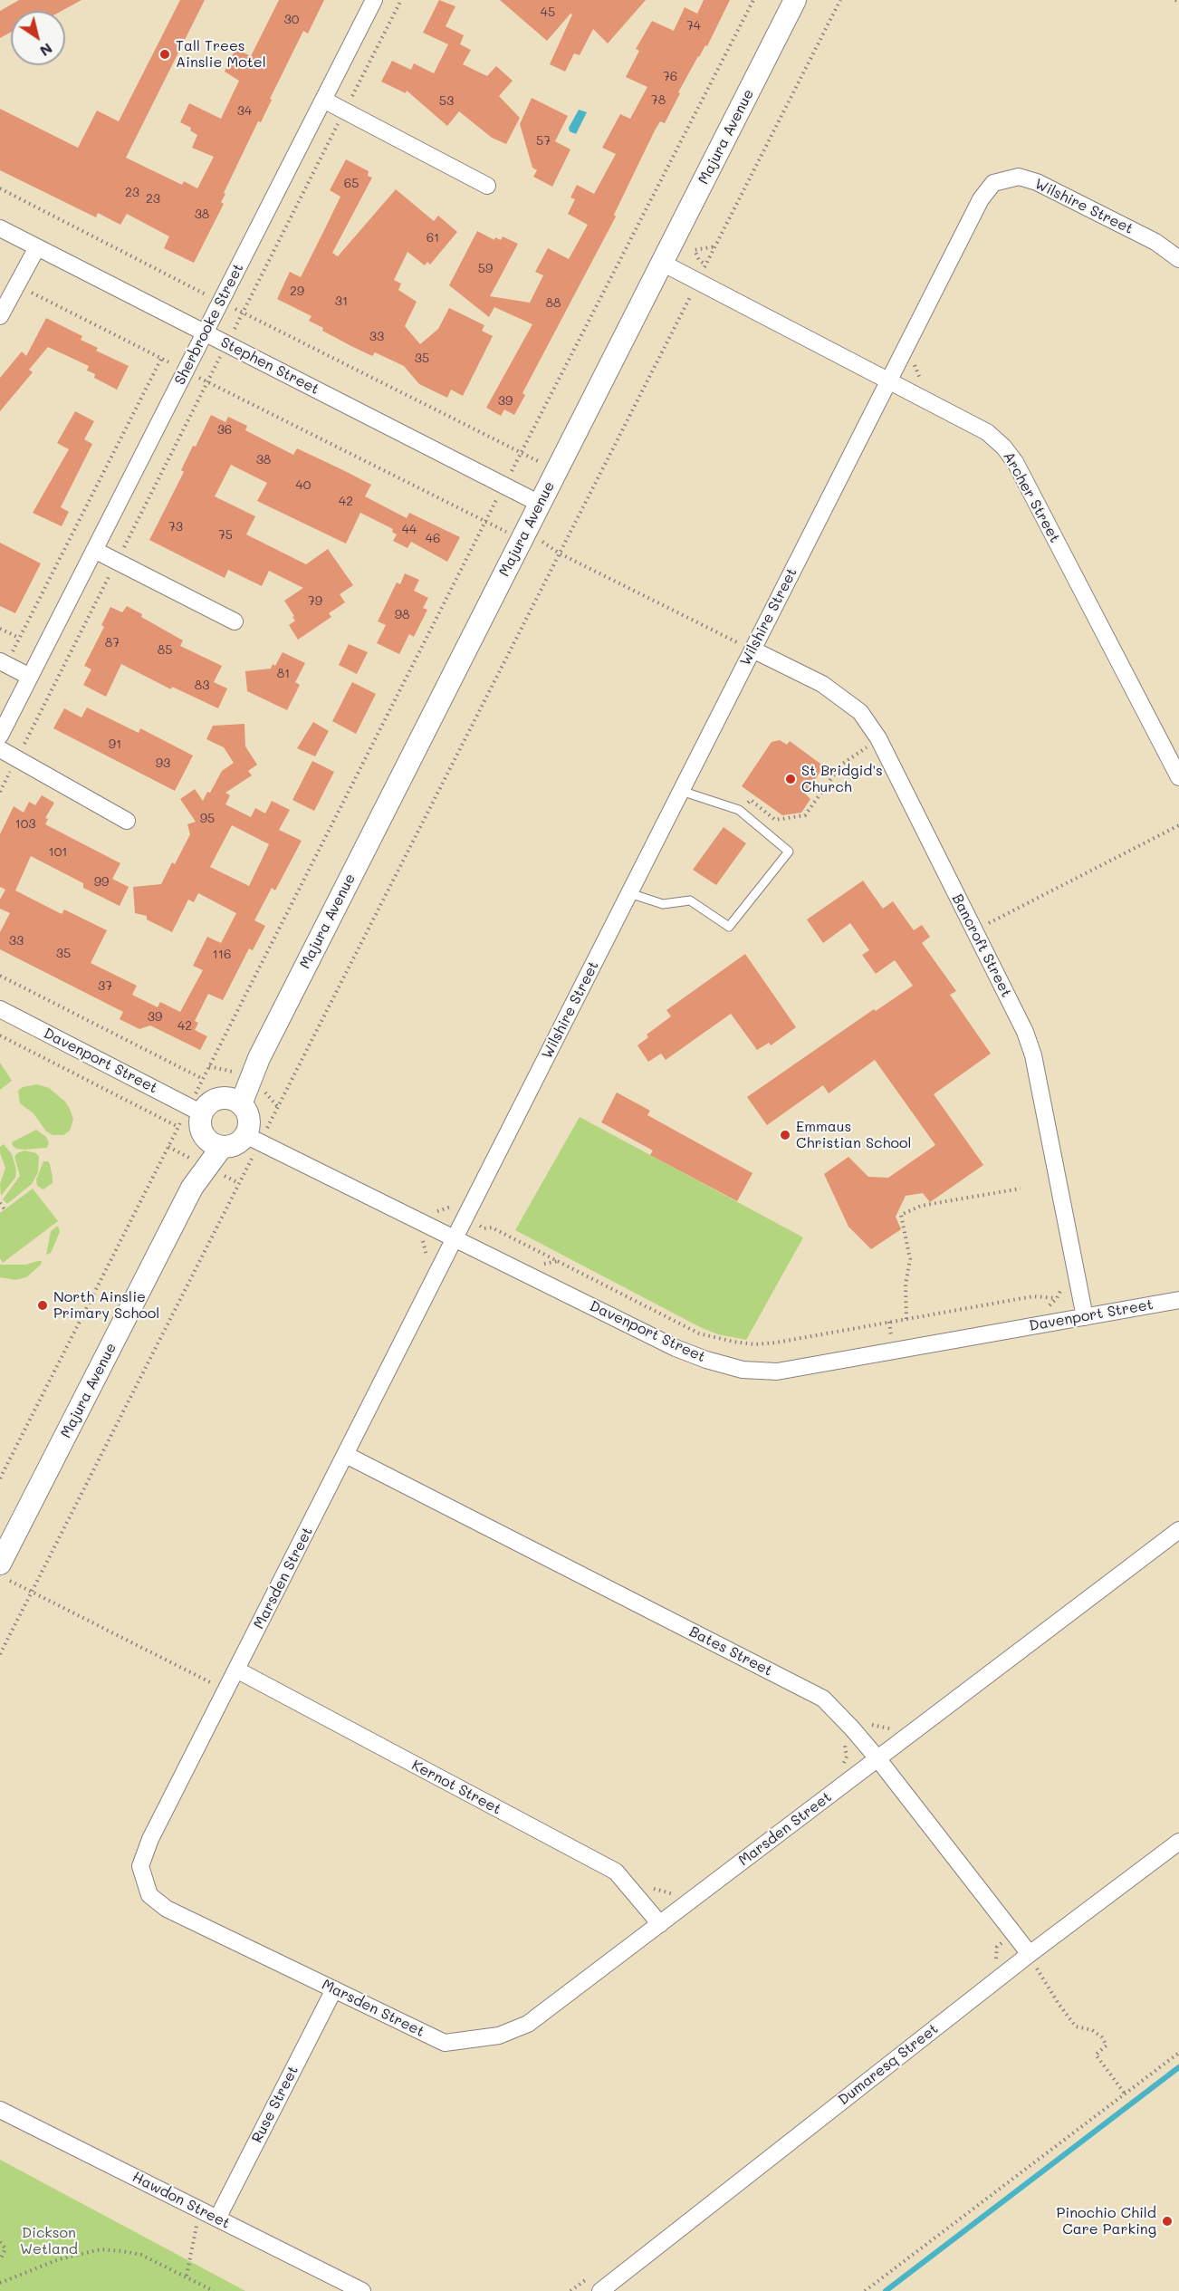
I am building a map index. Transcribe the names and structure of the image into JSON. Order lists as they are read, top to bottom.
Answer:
{
  "streets": {
    "main road": ["Majura Avenue"],
    "street": [
      "Wilshire Street",
      "Sherbrooke Street",
      "Stephen Street",
      "Archer Street",
      "Bancroft Street",
      "Davenport Street",
      "Marsden Street",
      "Bates Street",
      "Kernot Street",
      "Dumaresq Street",
      "Ruse Street",
      "Hawdon Street"
    ]
  },
  "crossings": [
    ["Majura Avenue", "Stephen Street"],
    ["Majura Avenue", "Archer Street"],
    ["Majura Avenue", "Davenport Street"],
    ["Wilshire Street", "Archer Street"],
    ["Wilshire Street", "Bancroft Street"],
    ["Wilshire Street", "Davenport Street"],
    ["Wilshire Street", "Marsden Street"],
    ["Sherbrooke Street", "Stephen Street"],
    ["Bancroft Street", "Davenport Street"],
    ["Davenport Street", "Marsden Street"],
    ["Marsden Street", "Bates Street"],
    ["Marsden Street", "Kernot Street"],
    ["Marsden Street", "Ruse Street"],
    ["Bates Street", "Dumaresq Street"],
    ["Ruse Street", "Hawdon Street"]
  ],
  "parks": ["Dickson Wetland"],
  "places": [
    "Tall Trees Ainslie Motel",
    "St Bridgid's Church",
    "Emmaus Christian School",
    "North Ainslie Primary School",
    "Pinochio Child Care Parking"
  ],
  "house_numbers": [
    "45",
    "30",
    "74",
    "76",
    "78",
    "53",
    "34",
    "57",
    "65",
    "23",
    "23",
    "38",
    "61",
    "59",
    "29",
    "31",
    "88",
    "33",
    "35",
    "39",
    "36",
    "38",
    "40",
    "42",
    "73",
    "44",
    "75",
    "46",
    "79",
    "98",
    "87",
    "85",
    "81",
    "83",
    "91",
    "93",
    "95",
    "103",
    "101",
    "99",
    "33",
    "35",
    "116",
    "37",
    "39",
    "42"
  ],
  "north": "bottom right"
}
